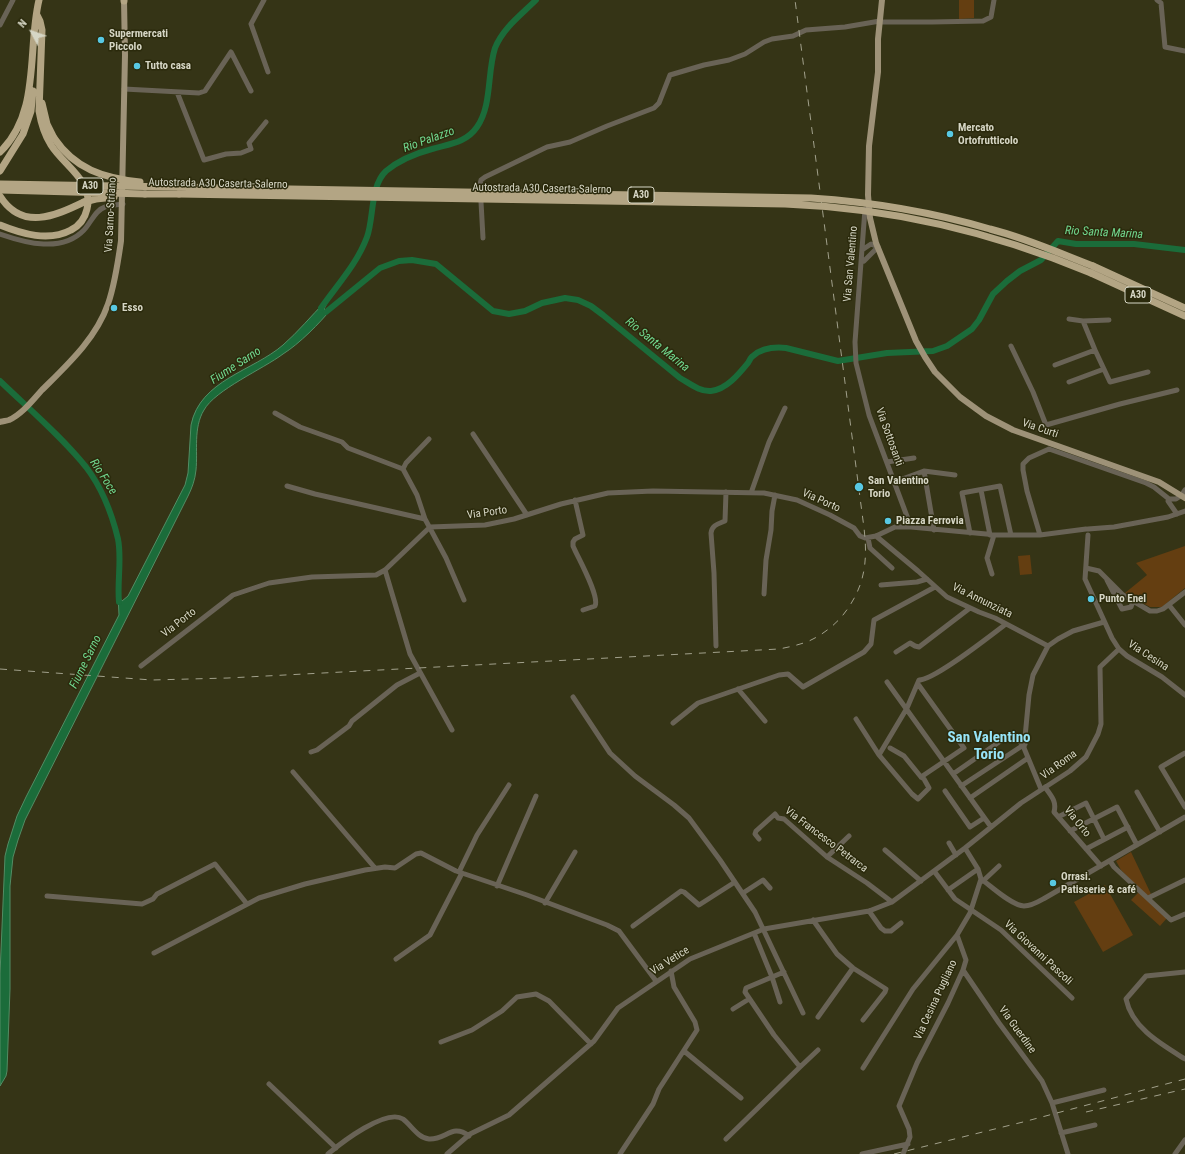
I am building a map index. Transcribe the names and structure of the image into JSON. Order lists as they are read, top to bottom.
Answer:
{
  "streets": {
    "highway": ["Autostrada A30 Caserta-Salerno", "A30"],
    "main road": ["Via Sarno-Striano", "Via San Valentino", "Via Curti"],
    "street": [
      "Via Sottosanti",
      "Via Porto",
      "Via Annunziata",
      "Via Cesina",
      "Via Roma",
      "Via Orto",
      "Via Francesco Petrarca",
      "Via Giovanni Pascoli",
      "Via Vetice",
      "Via Cesina Pugliano",
      "Via Guerdine"
    ]
  },
  "crossings": [
    ["Via San Valentino", "Via Curti"],
    ["Via San Valentino", "Via Sottosanti"],
    ["Via Cesina", "Via Roma"],
    ["Via Roma", "Via Orto"],
    ["Via Roma", "Via Vetice"],
    ["Via Francesco Petrarca", "Via Vetice"],
    ["Via Giovanni Pascoli", "Via Vetice"],
    ["Via Cesina Pugliano", "Via Guerdine"]
  ],
  "districts": ["San Valentino Torio"],
  "water": [
    "Rio Palazzo",
    "Rio Santa Marina",
    "Fiume Sarno",
    "Rio Foce"
  ],
  "places": [
    "Supermercati Piccolo",
    "Tutto casa",
    "Mercato Ortofrutticolo",
    "Esso",
    "San Valentino Torio",
    "Piazza Ferrovia",
    "Punto Enel",
    "Orrasi. Patisserie & café"
  ],
  "north": "top left"
}
